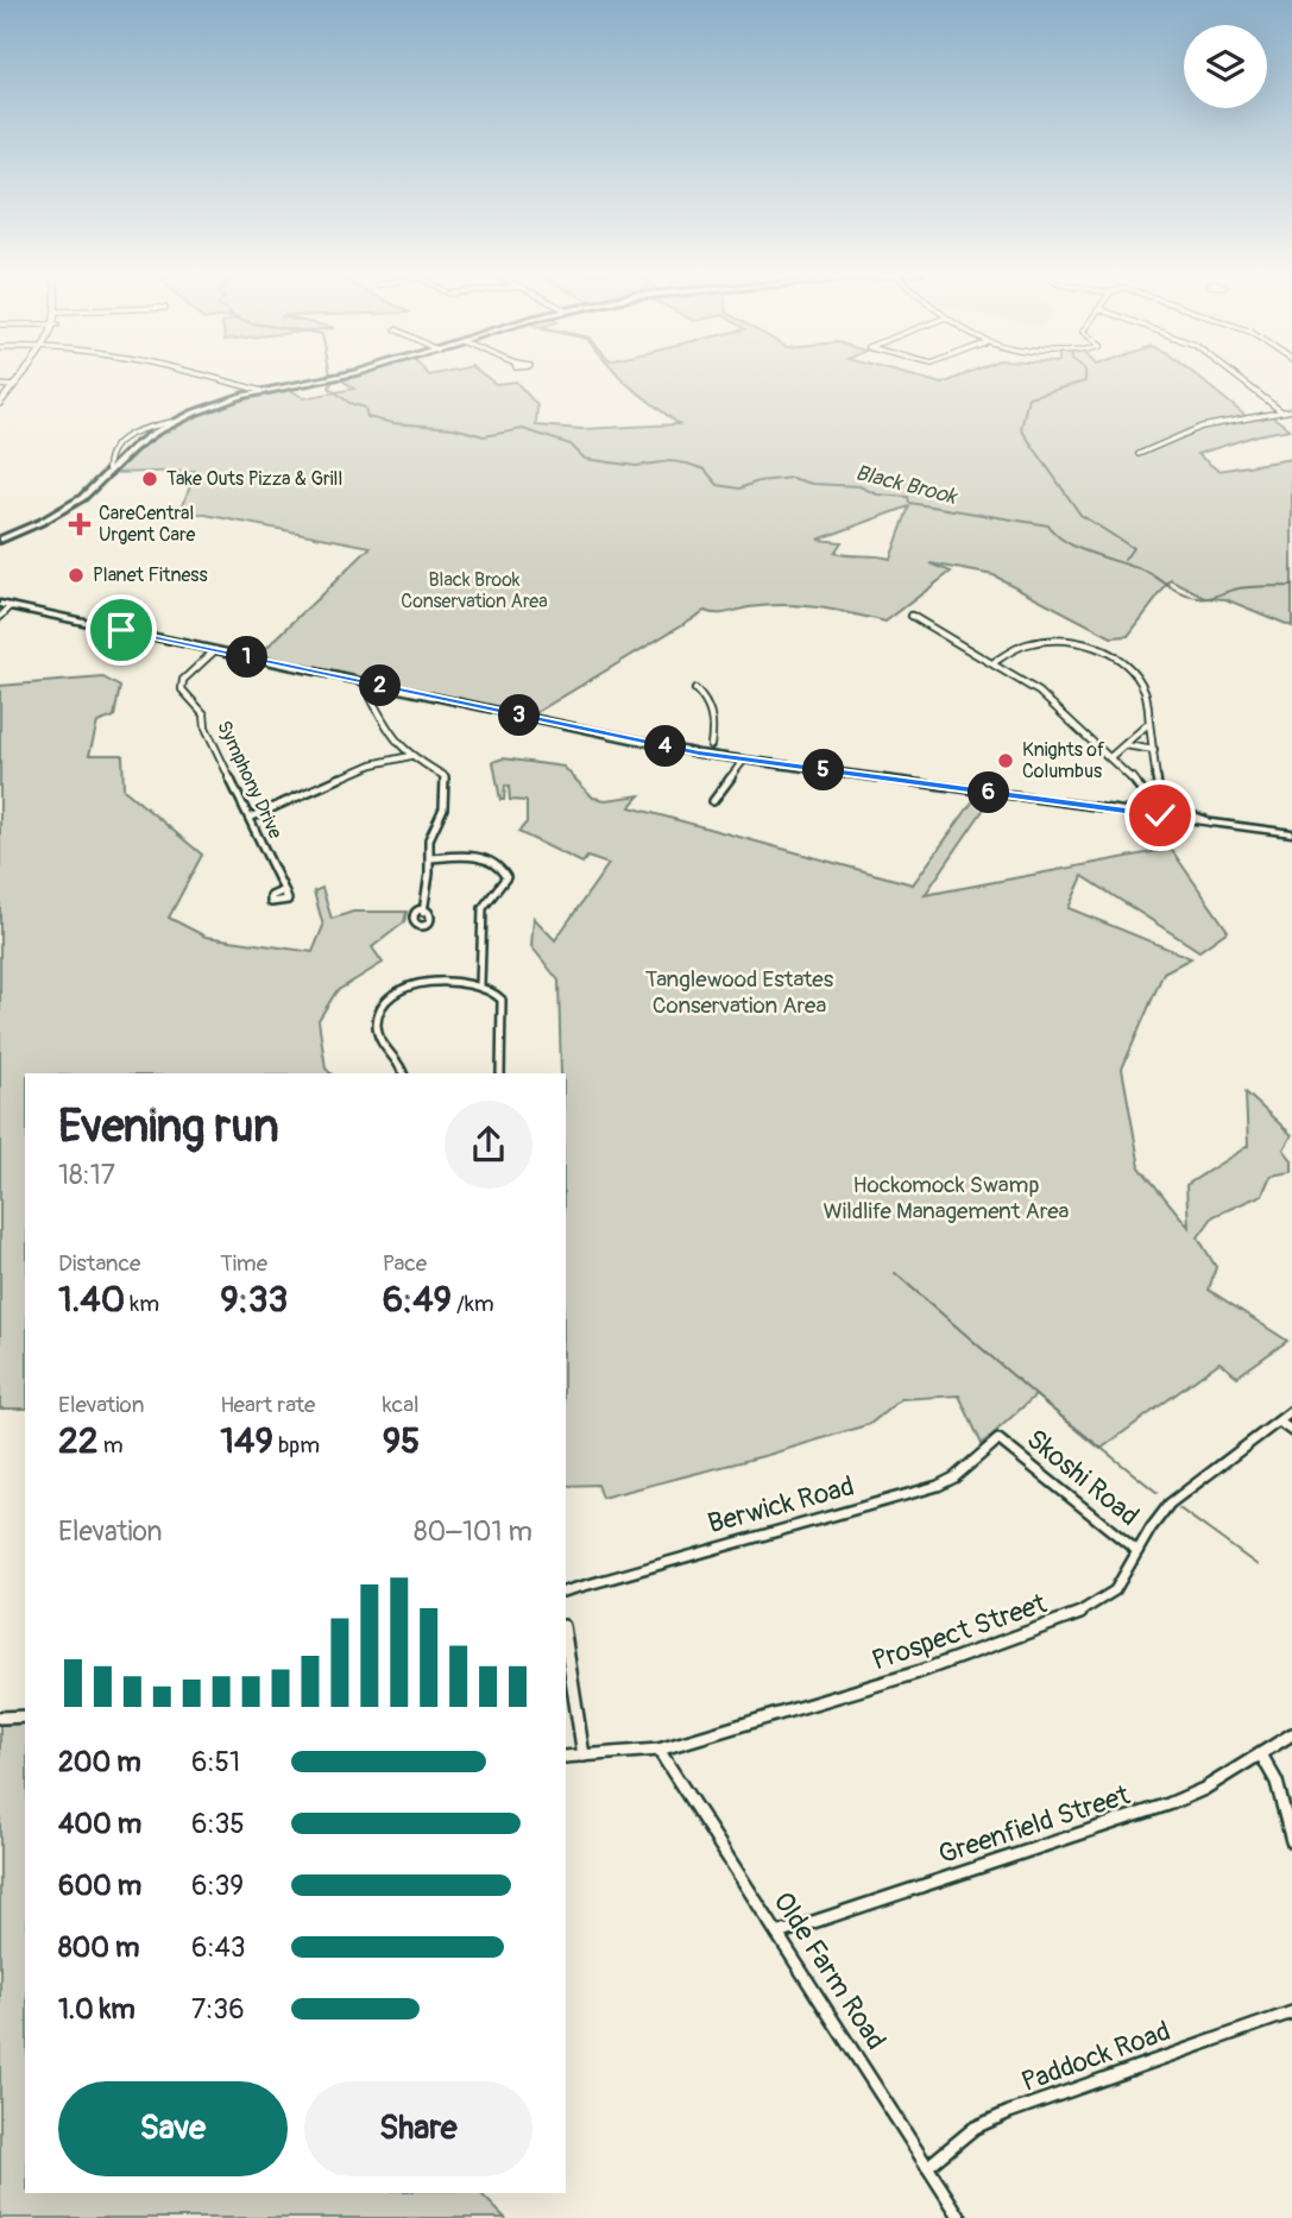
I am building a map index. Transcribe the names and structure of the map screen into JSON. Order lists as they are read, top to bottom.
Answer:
{
  "streets": {
    "street": [
      "Symphony Drive",
      "Skoshi Road",
      "Berwick Road",
      "Prospect Street",
      "Greenfield Street",
      "Olde Farm Road",
      "Paddock Road"
    ]
  },
  "crossings": [
    ["Skoshi Road", "Berwick Road"],
    ["Skoshi Road", "Prospect Street"],
    ["Prospect Street", "Olde Farm Road"],
    ["Greenfield Street", "Olde Farm Road"],
    ["Olde Farm Road", "Paddock Road"]
  ],
  "water": ["Black Brook"],
  "parks": ["Black Brook Conservation Area", "Tanglewood Estates Conservation Area", "Hockomock Swamp Wildlife Management Area"],
  "places": {
    "other": ["Take Outs Pizza & Grill", "Planet Fitness", "Knights of Columbus"],
    "health": ["CareCentral Urgent Care"]
  },
  "page": {
    "pins": [
      "1",
      "2",
      "3",
      "4",
      "5",
      "6"
    ],
    "heading": ["Evening run", "18:17"],
    "stats": [
      ["Distance", "1.40 km"],
      ["Time", "9:33"],
      ["Pace", "6:49 /km"],
      ["Elevation", "22 m"],
      ["Heart rate", "149 bpm"],
      ["kcal", "95"]
    ],
    "chart": ["Elevation", "80–101 m"],
    "list": [
      {
        "name": "200 m",
        "note": "6:51"
      },
      {
        "name": "400 m",
        "note": "6:35"
      },
      {
        "name": "600 m",
        "note": "6:39"
      },
      {
        "name": "800 m",
        "note": "6:43"
      },
      {
        "name": "1.0 km",
        "note": "7:36"
      }
    ],
    "buttons": ["Save", "Share"]
  }
}
